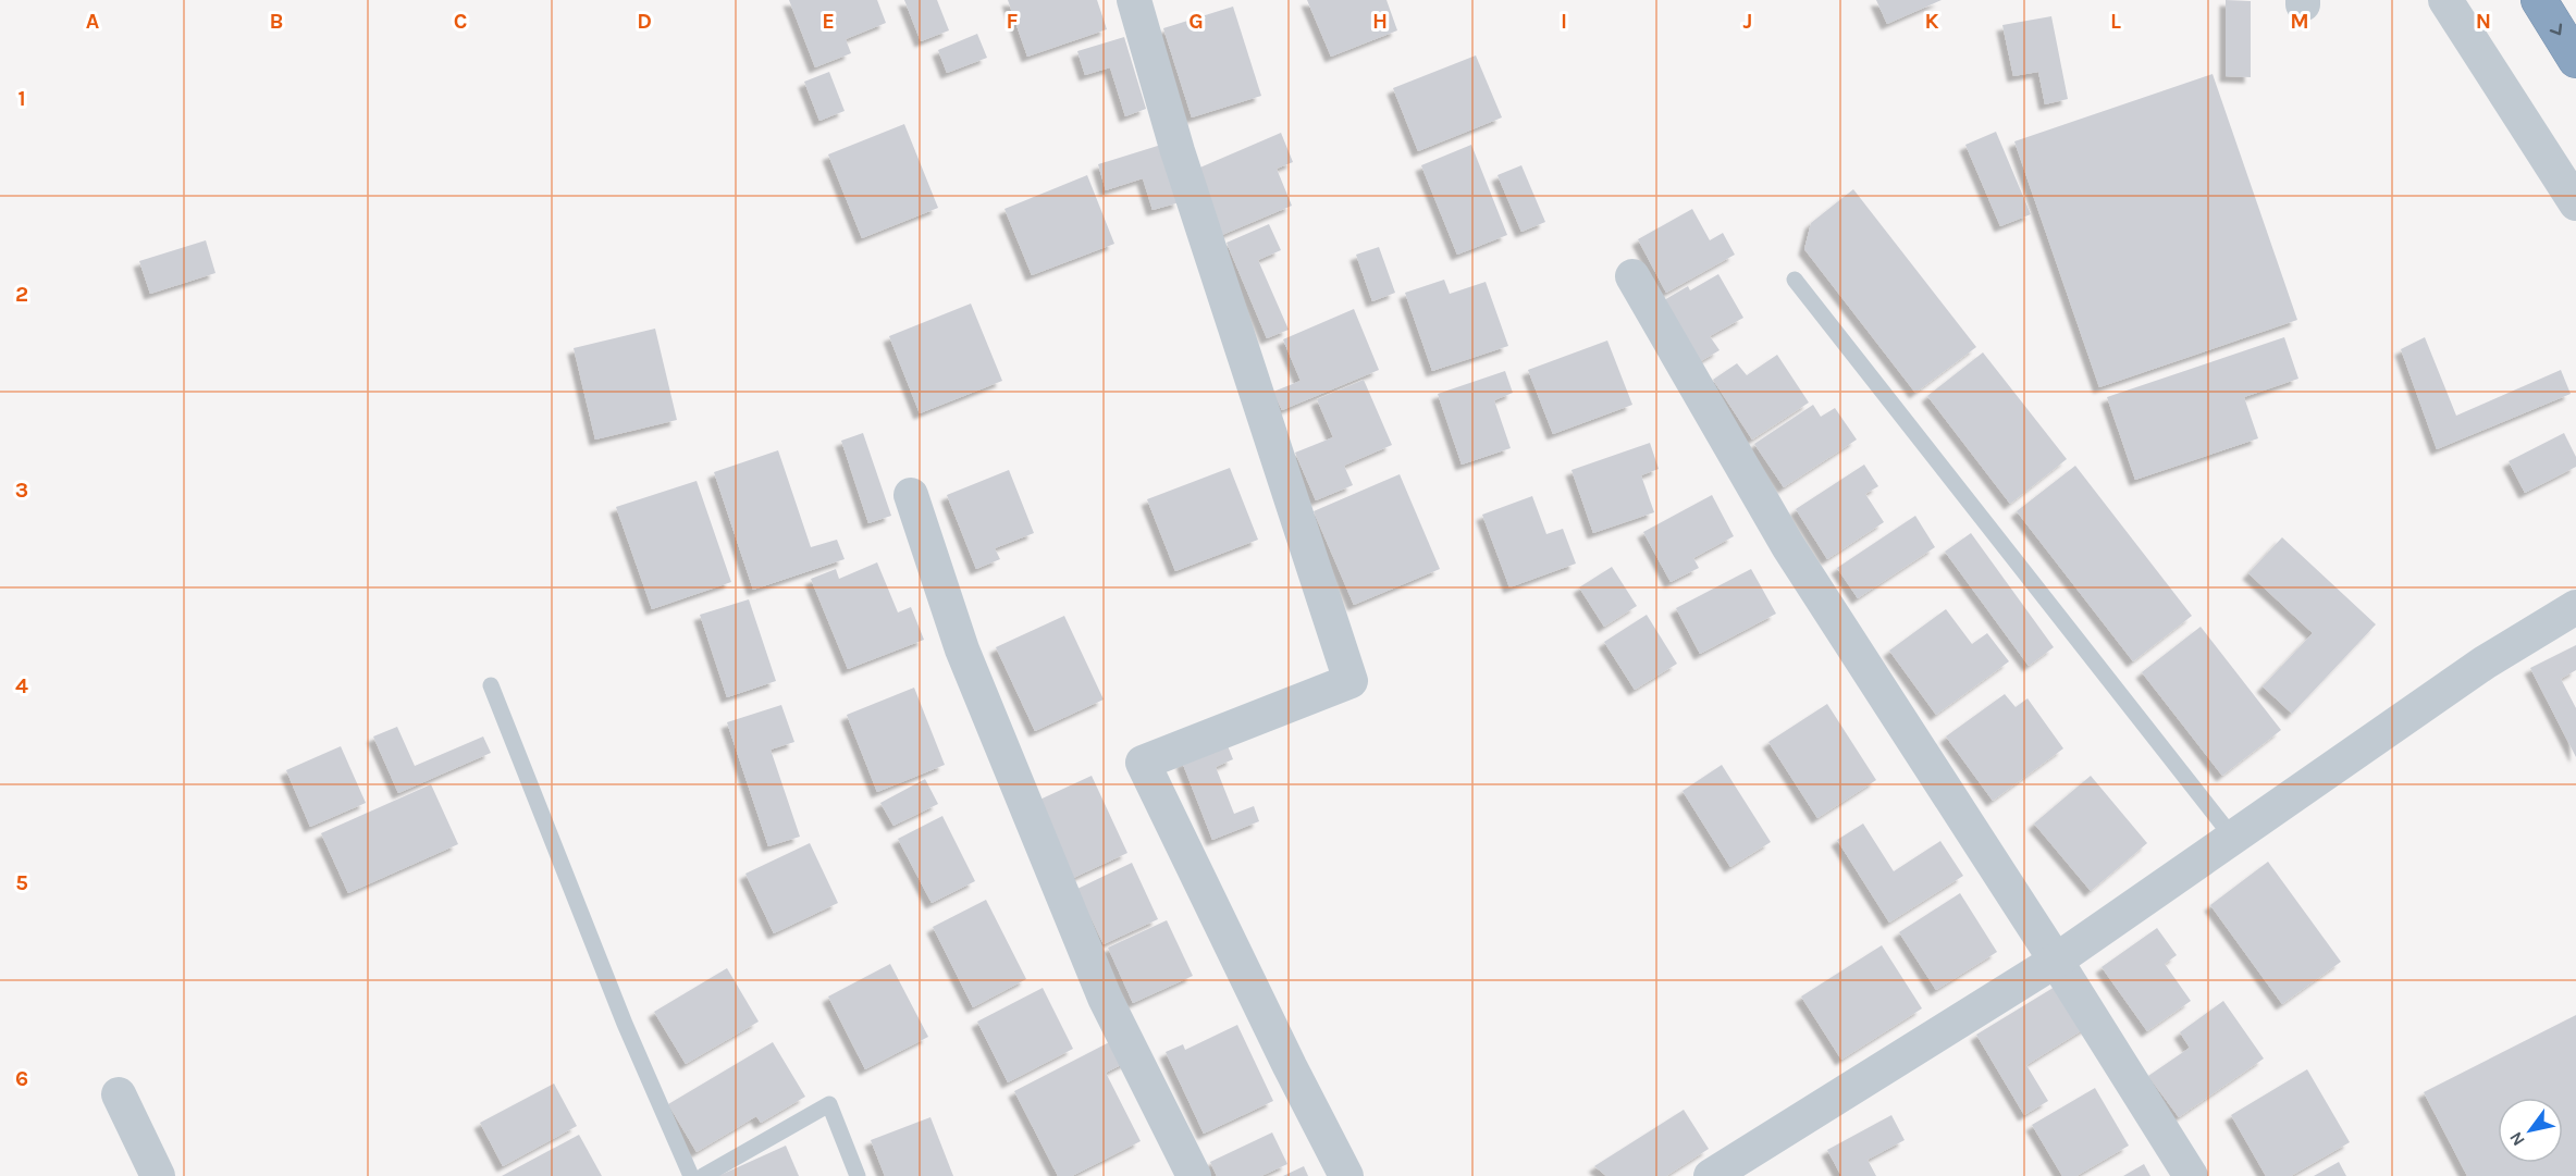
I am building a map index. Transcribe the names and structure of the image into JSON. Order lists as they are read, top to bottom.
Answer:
{
  "north": "bottom left",
  "grid": {
    "columns": [
      "A",
      "B",
      "C",
      "D",
      "E",
      "F",
      "G",
      "H",
      "I",
      "J",
      "K",
      "L",
      "M",
      "N"
    ],
    "rows": [
      "1",
      "2",
      "3",
      "4",
      "5",
      "6"
    ]
  }
}
